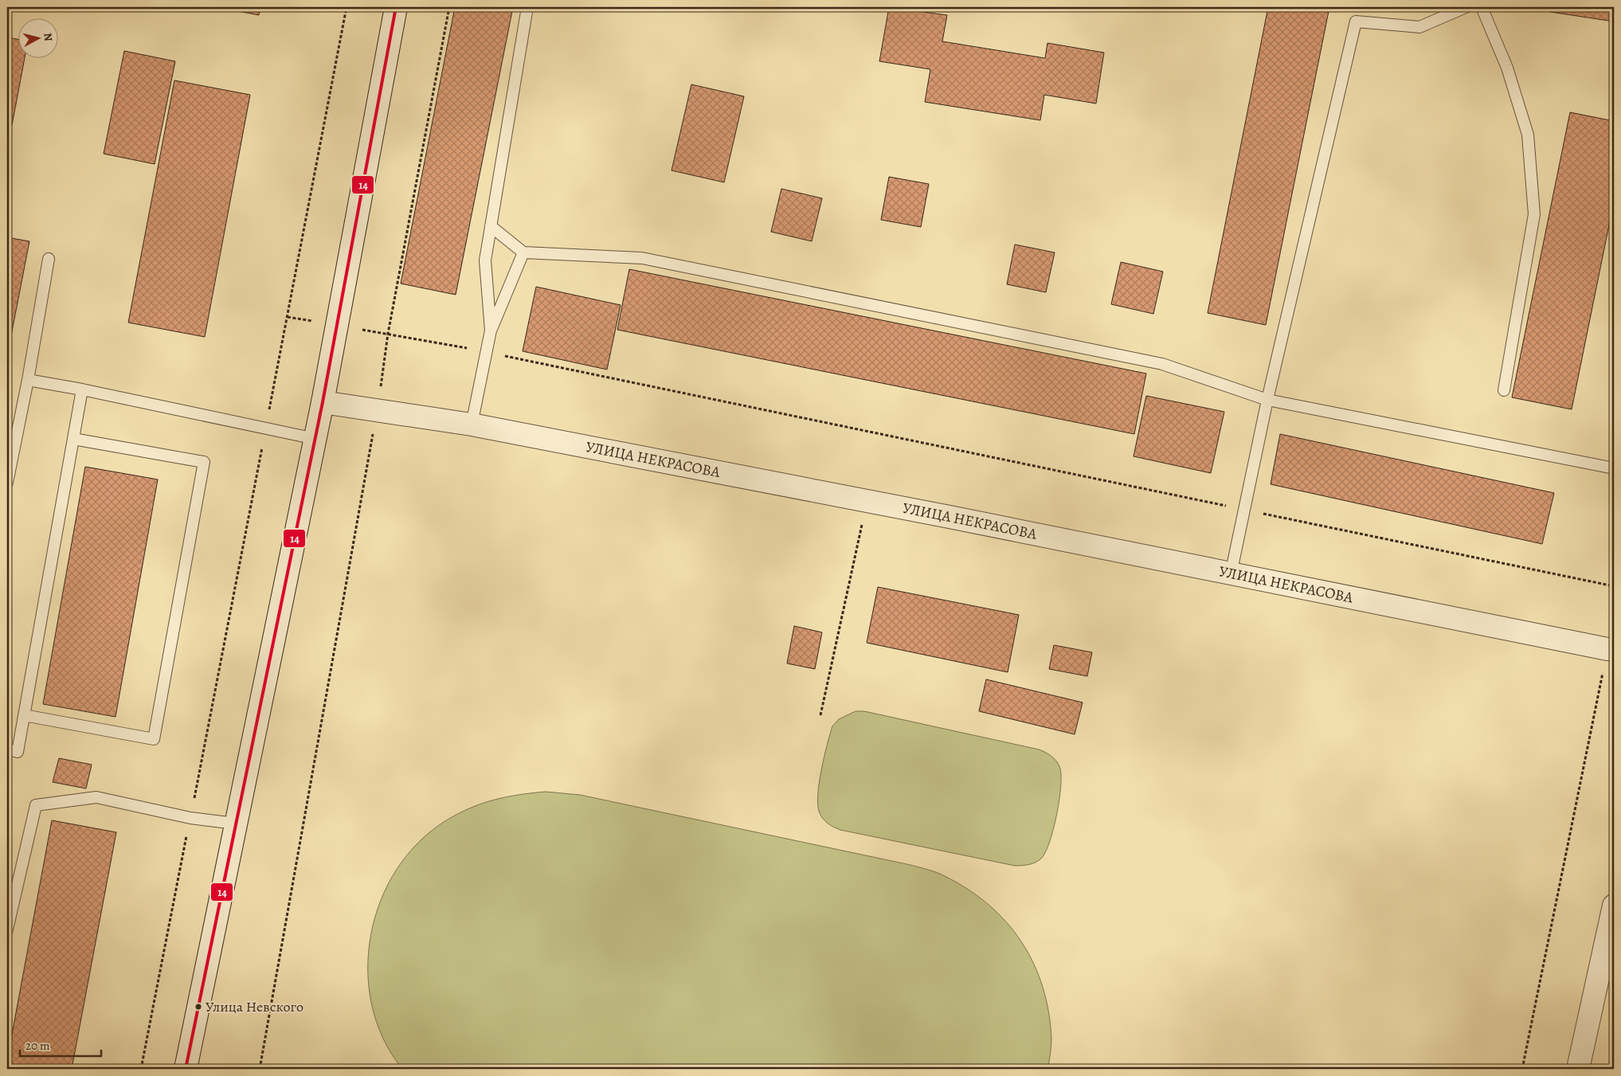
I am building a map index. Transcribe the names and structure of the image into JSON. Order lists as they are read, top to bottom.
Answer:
{
  "streets": {
    "street": ["УЛИЦА НЕКРАСОВА"]
  },
  "places": ["Улица Невского"],
  "lines": ["transit line 14"],
  "scale_bar": "20 m",
  "north": "right"
}
